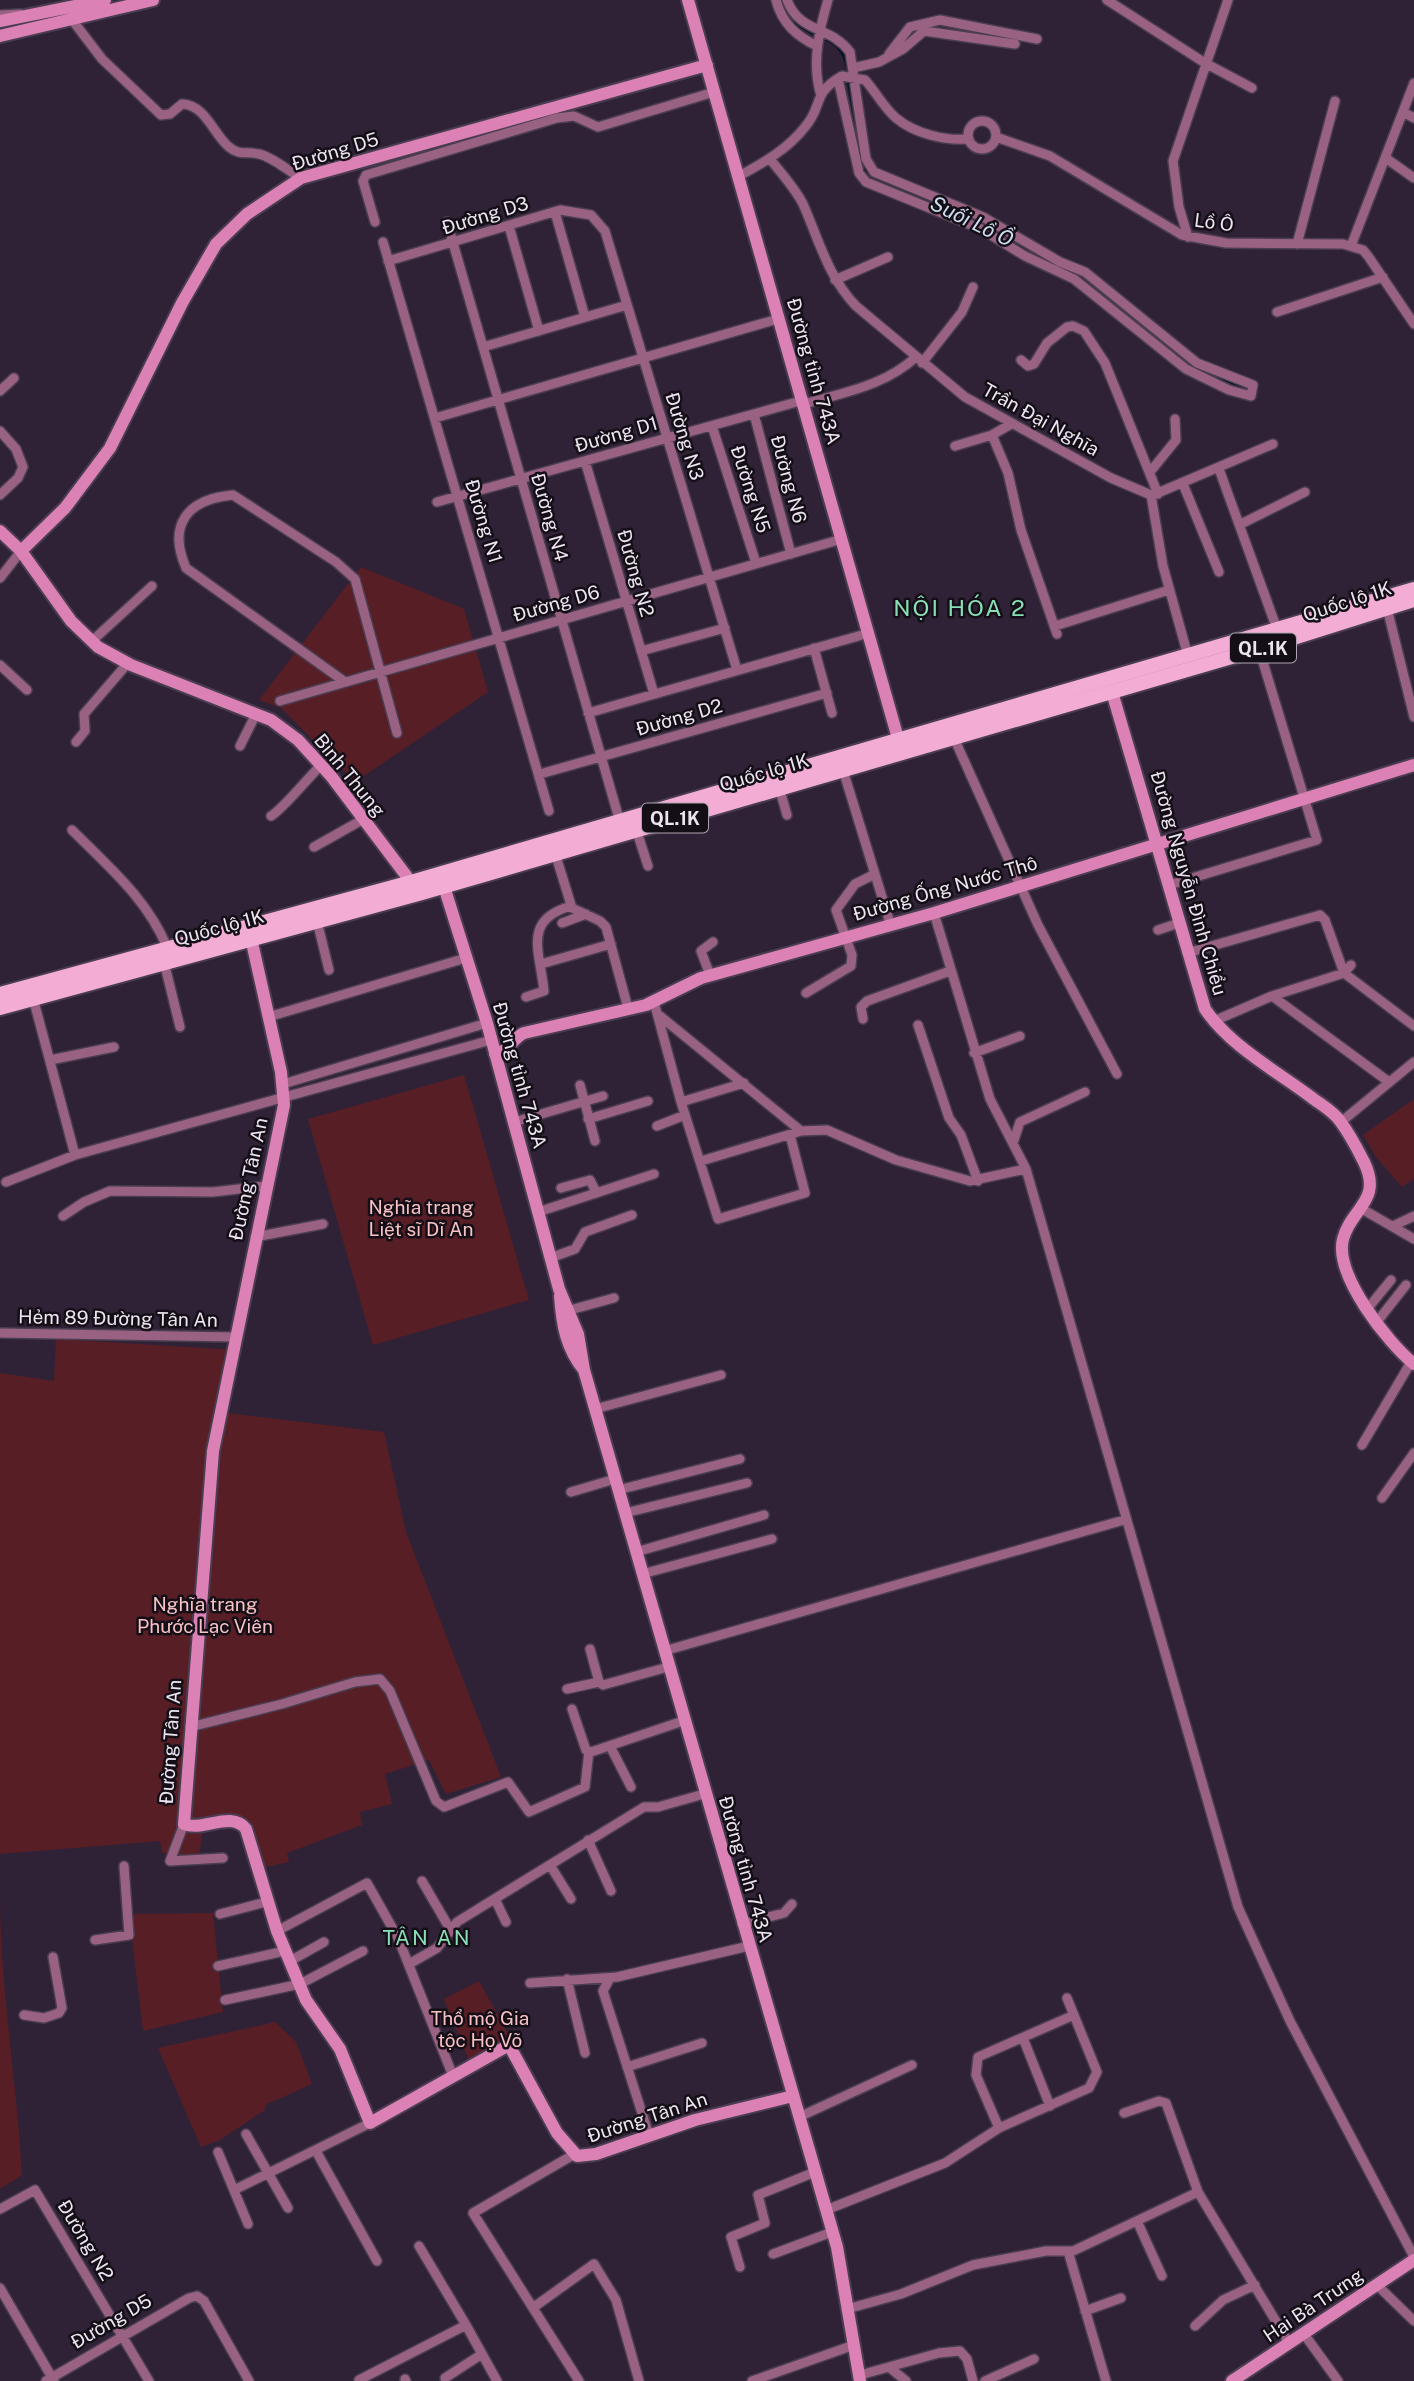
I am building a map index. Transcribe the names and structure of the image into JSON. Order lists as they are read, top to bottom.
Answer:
{
  "streets": {
    "main road": ["Quốc lộ 1K", "QL.1K"],
    "street": [
      "Đường D5",
      "Đường D3",
      "Lồ Ô",
      "Đường tỉnh 743A",
      "Trần Đại Nghĩa",
      "Đường D1",
      "Đường N3",
      "Đường N6",
      "Đường N5",
      "Đường N4",
      "Đường N1",
      "Đường N2",
      "Đường D6",
      "Đường D2",
      "Bình Thung",
      "Đường Nguyễn Đình Chiểu",
      "Đường Ống Nước Thô",
      "Đường Tân An",
      "Hẻm 89 Đường Tân An",
      "Hai Bà Trưng"
    ]
  },
  "crossings": [
    ["Đường D5", "Đường tỉnh 743A"],
    ["Đường D5", "Đường N2"],
    ["Đường D5", "Bình Thung"],
    ["Đường D3", "Đường N3"],
    ["Đường D3", "Đường N4"],
    ["Đường D3", "Đường N1"],
    ["Đường tỉnh 743A", "Đường D1"],
    ["Đường tỉnh 743A", "Quốc lộ 1K"],
    ["Đường tỉnh 743A", "Đường D6"],
    ["Đường tỉnh 743A", "Đường Ống Nước Thô"],
    ["Đường tỉnh 743A", "Đường Tân An"],
    ["Đường D1", "Đường N3"],
    ["Đường D1", "Đường N6"],
    ["Đường D1", "Đường N5"],
    ["Đường D1", "Đường N4"],
    ["Đường D1", "Đường N1"],
    ["Đường D1", "Đường N2"],
    ["Đường N3", "Đường D6"],
    ["Đường N6", "Đường D6"],
    ["Đường N5", "Đường D6"],
    ["Đường N4", "Quốc lộ 1K"],
    ["Đường N4", "Đường D6"],
    ["Đường N4", "Đường D2"],
    ["Đường N1", "Đường D6"],
    ["Đường N1", "Đường D2"],
    ["Đường N2", "Đường D6"],
    ["Quốc lộ 1K", "Bình Thung"],
    ["Quốc lộ 1K", "Đường Nguyễn Đình Chiểu"],
    ["Quốc lộ 1K", "Đường Tân An"],
    ["Đường Nguyễn Đình Chiểu", "Đường Ống Nước Thô"],
    ["Đường Tân An", "Hẻm 89 Đường Tân An"]
  ],
  "districts": ["NỘI HÓA 2", "TÂN AN"],
  "water": ["Suối Lồ Ồ"],
  "parks": ["Nghĩa trang Liệt sĩ Dĩ An", "Nghĩa trang Phước Lạc Viên", "Thổ mộ Gia tộc Họ Võ"]
}
